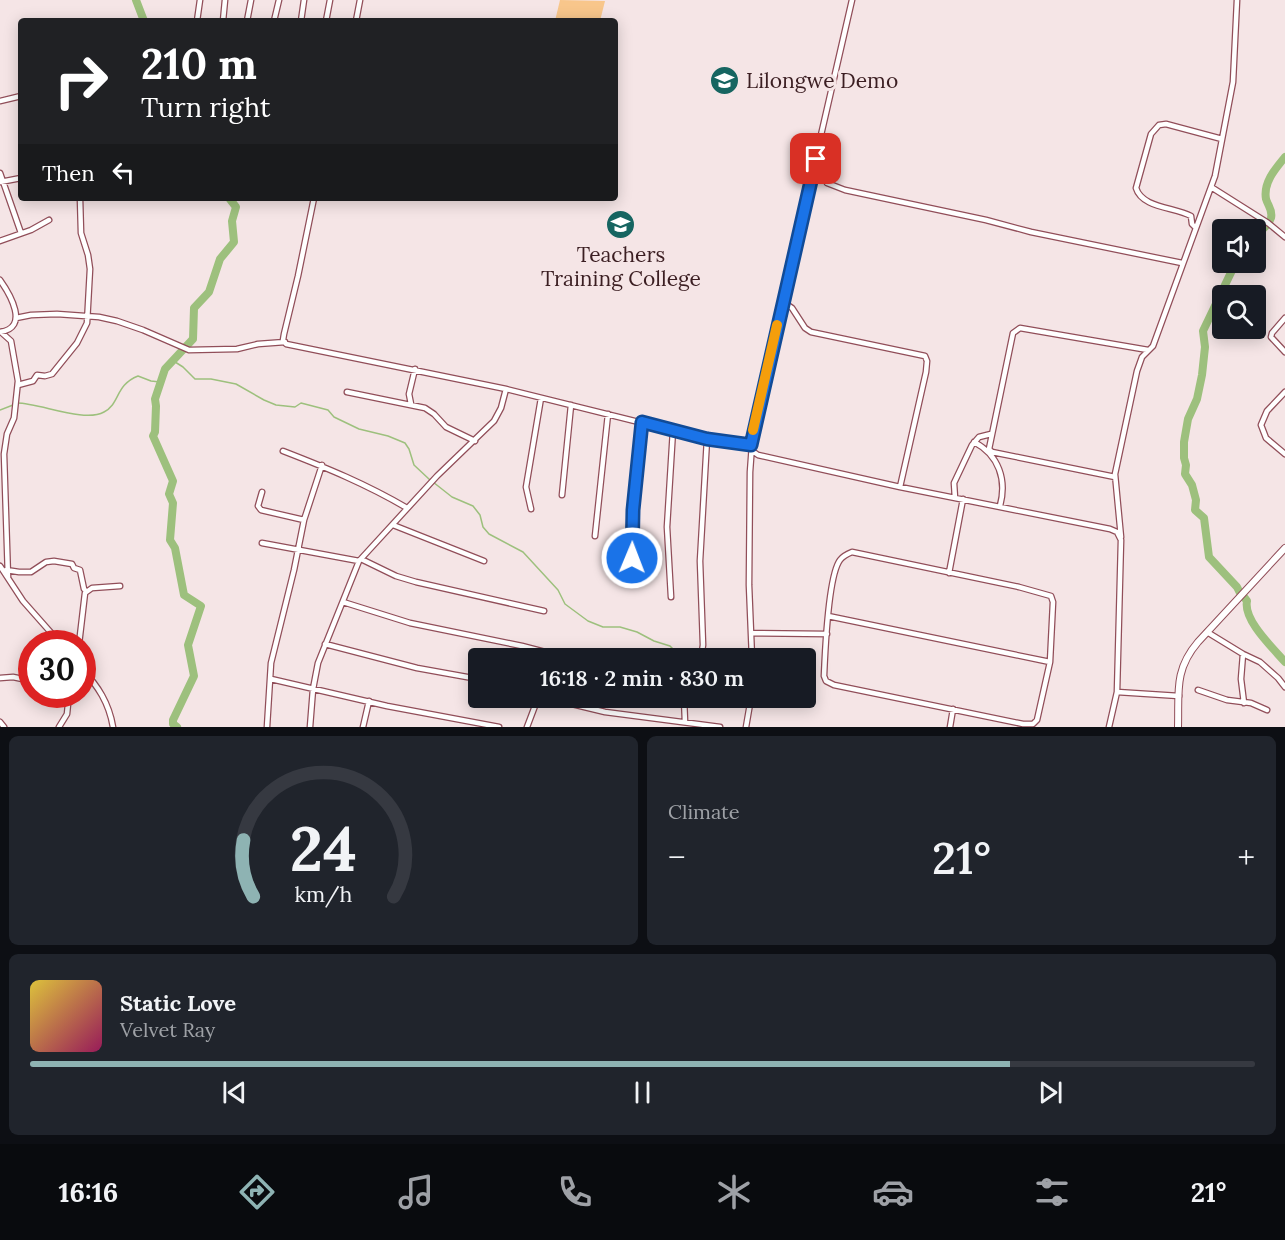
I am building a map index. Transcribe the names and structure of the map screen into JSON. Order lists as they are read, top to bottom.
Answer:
{
  "places": {
    "school or university": ["Lilongwe Demo", "Teachers Training College"]
  },
  "page": {
    "turn": ["210 m", "Turn right"],
    "then": "Then",
    "limit": "30",
    "trip": "16:18 · 2 min · 830 m",
    "tile": "Climate",
    "heat": ["−", "21°", "+"],
    "song": ["Static Love", "Velvet Ray"],
    "tabs": ["16:16", "21°"],
    "gauge": ["24", "km/h"]
  }
}
